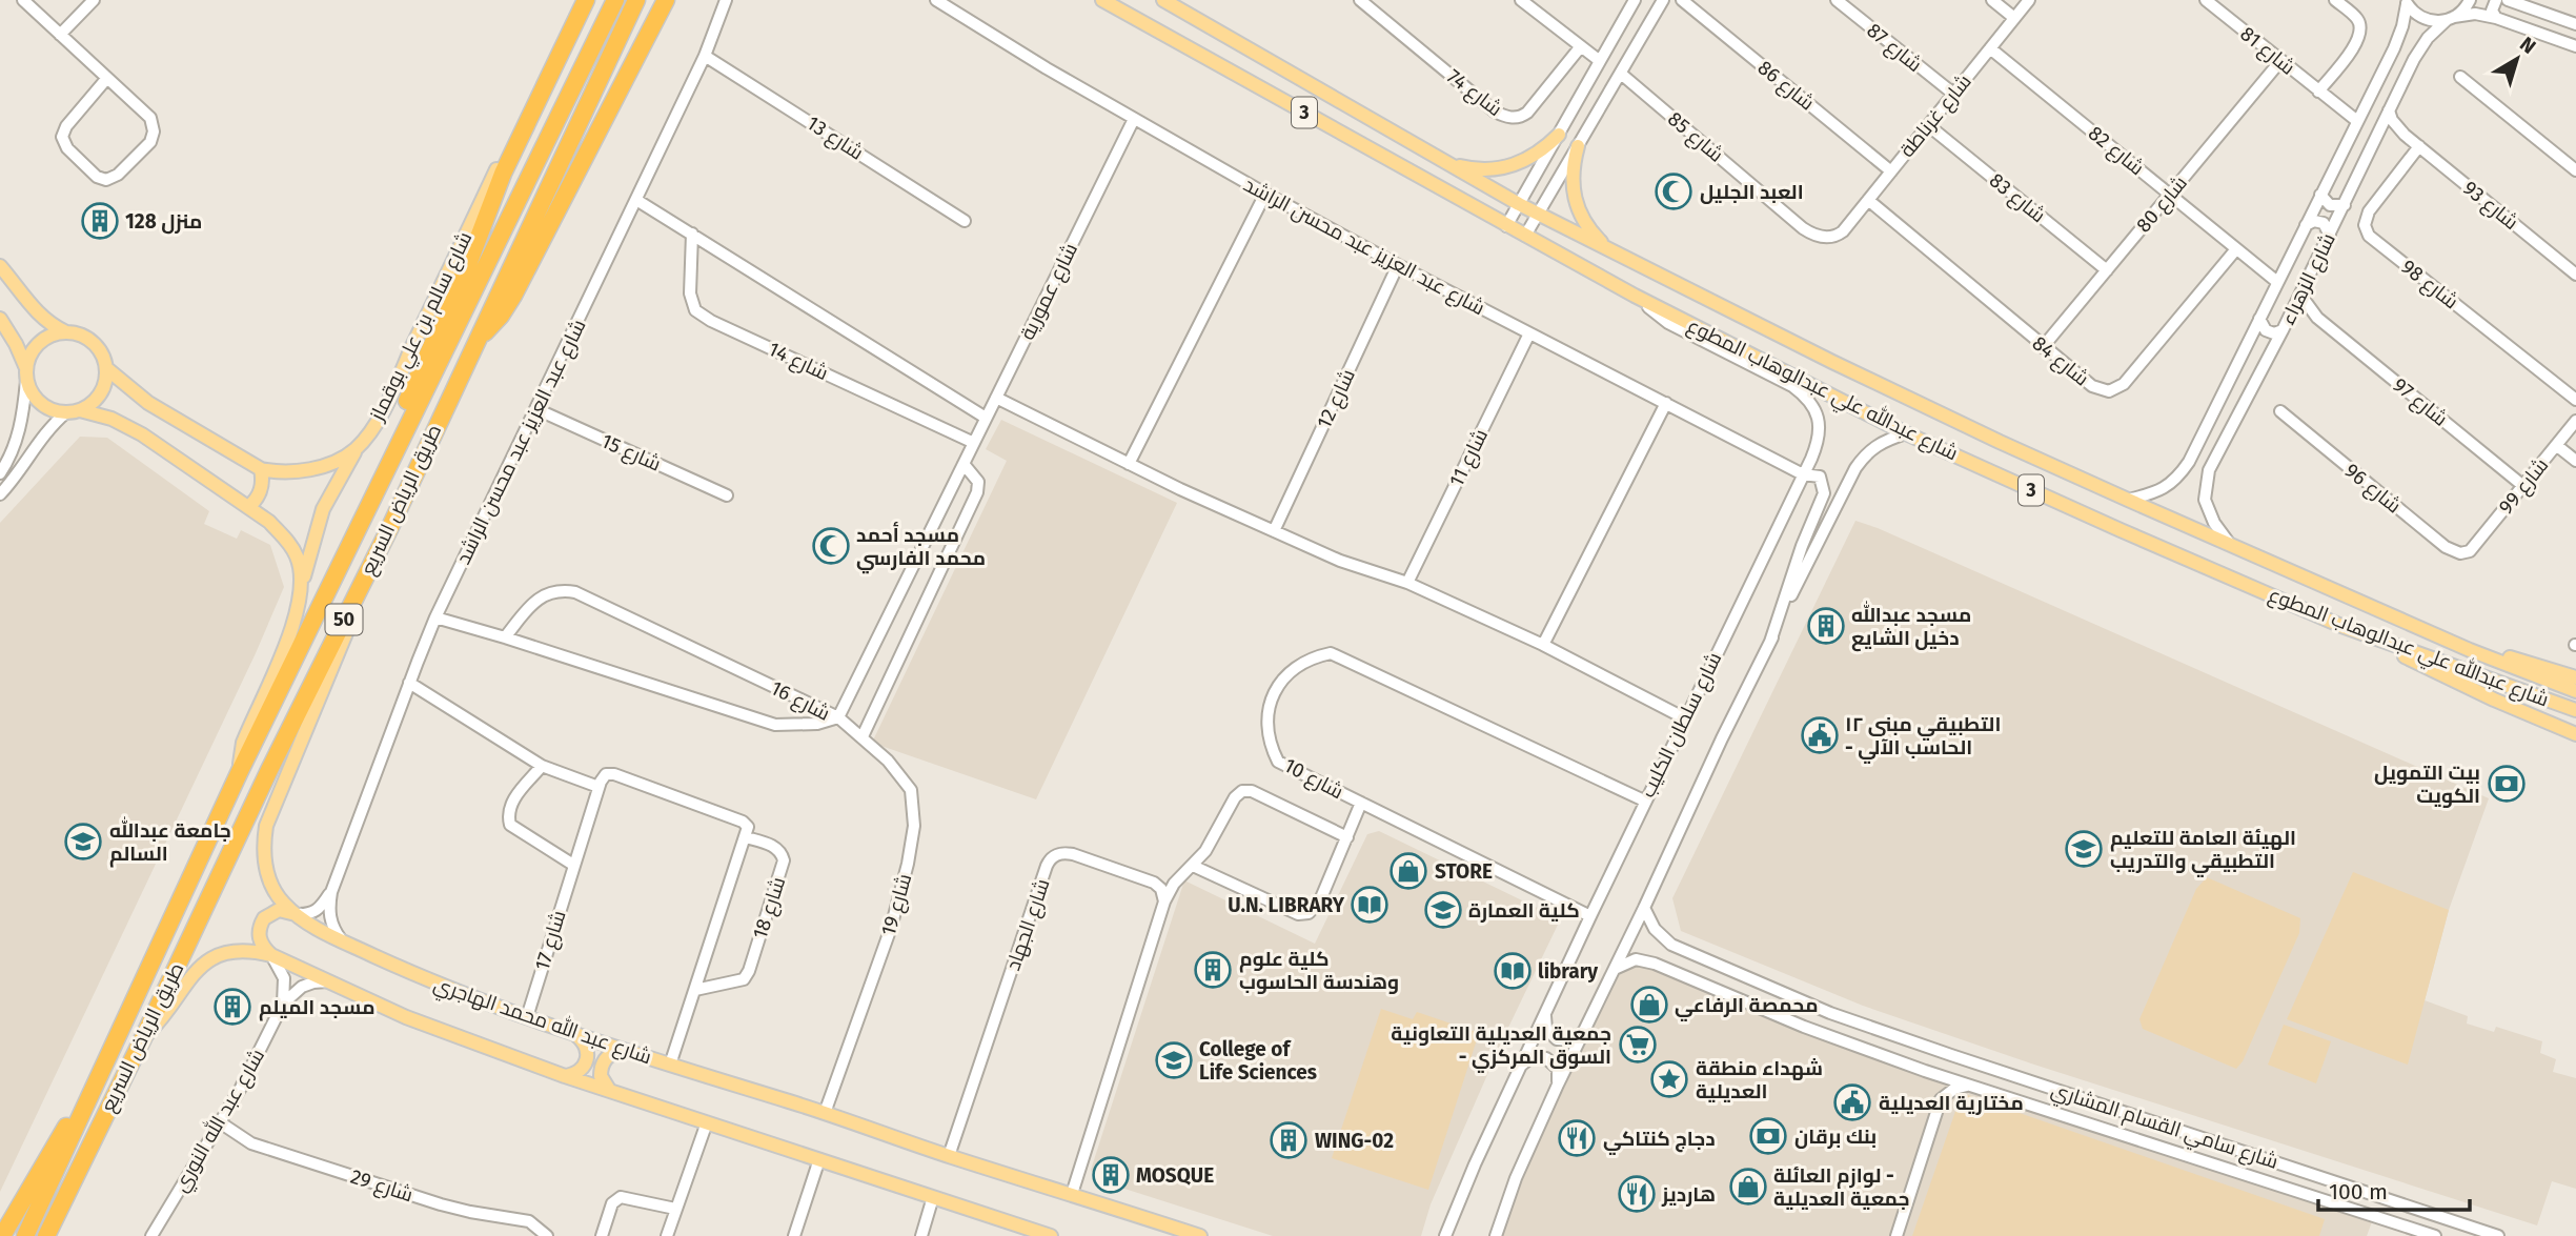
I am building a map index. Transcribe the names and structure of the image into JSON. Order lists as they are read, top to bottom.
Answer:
{
  "streets": {
    "highway": ["طريق الرياض السريع", "50"],
    "main road": [
      "3",
      "شارع سالم بن علي بوقماز",
      "شارع عبدالله علي عبدالوهاب المطوع",
      "شارع عبد الله محمد الهاجري"
    ],
    "street": [
      "شارع 87",
      "شارع 81",
      "شارع 86",
      "شارع 74",
      "شارع غرناطة",
      "شارع 85",
      "شارع 13",
      "شارع 82",
      "شارع 83",
      "شارع 80",
      "شارع 93",
      "شارع عبد العزيز عبد محسن الراشد",
      "شارع الزهراء",
      "شارع 98",
      "شارع عمورية",
      "شارع 14",
      "شارع 84",
      "شارع 12",
      "شارع 97",
      "شارع 15",
      "شارع 11",
      "شارع 99",
      "شارع 96",
      "شارع 16",
      "شارع سلطان الكليب",
      "شارع 10",
      "شارع 19",
      "شارع 18",
      "شارع الجهاد",
      "شارع 17",
      "شارع عبد الله النوري",
      "شارع سامي القسام المشاري",
      "شارع 29"
    ]
  },
  "crossings": [
    ["شارع 87", "شارع غرناطة"],
    ["شارع 81", "شارع 80"],
    ["شارع 81", "شارع الزهراء"],
    ["شارع 86", "شارع غرناطة"],
    ["شارع غرناطة", "شارع 85"],
    ["شارع غرناطة", "شارع 82"],
    ["شارع غرناطة", "شارع 83"],
    ["شارع غرناطة", "شارع 84"],
    ["شارع 13", "شارع عبد العزيز عبد محسن الراشد"],
    ["شارع 82", "شارع 80"],
    ["شارع 82", "شارع الزهراء"],
    ["شارع 82", "شارع 84"],
    ["شارع 83", "شارع 80"],
    ["شارع 80", "شارع 84"],
    ["شارع 93", "شارع الزهراء"],
    ["شارع 93", "شارع 98"],
    ["شارع عبد العزيز عبد محسن الراشد", "شارع عمورية"],
    ["شارع عبد العزيز عبد محسن الراشد", "شارع 12"],
    ["شارع عبد العزيز عبد محسن الراشد", "شارع 15"],
    ["شارع عبد العزيز عبد محسن الراشد", "شارع 11"],
    ["شارع عبد العزيز عبد محسن الراشد", "شارع 16"],
    ["شارع عبد العزيز عبد محسن الراشد", "شارع سلطان الكليب"],
    ["شارع عبد العزيز عبد محسن الراشد", "شارع عبد الله محمد الهاجري"],
    ["شارع الزهراء", "شارع عبدالله علي عبدالوهاب المطوع"],
    ["شارع الزهراء", "شارع 97"],
    ["شارع عمورية", "شارع 14"],
    ["شارع عمورية", "شارع 16"],
    ["شارع عمورية", "شارع 19"],
    ["شارع عبدالله علي عبدالوهاب المطوع", "شارع سلطان الكليب"],
    ["شارع 97", "شارع 99"],
    ["شارع 99", "شارع 96"],
    ["طريق الرياض السريع", "شارع عبد الله محمد الهاجري"],
    ["شارع 16", "شارع 19"],
    ["شارع سلطان الكليب", "شارع 10"],
    ["شارع 19", "شارع عبد الله محمد الهاجري"],
    ["شارع الجهاد", "شارع عبد الله محمد الهاجري"],
    ["شارع 17", "شارع عبد الله محمد الهاجري"],
    ["شارع عبد الله محمد الهاجري", "شارع عبد الله النوري"],
    ["شارع عبد الله النوري", "شارع 29"]
  ],
  "places": {
    "mosque": ["العبد الجليل", "مسجد أحمد محمد الفارسي"],
    "building": [
      "منزل 128",
      "مسجد عبدالله دخيل الشايع",
      "كلية علوم وهندسة الحاسوب",
      "مسجد الميلم",
      "WING-02",
      "MOSQUE"
    ],
    "public building": ["التطبيقي مبنى ١٢ - الحاسب الآلي", "مختارية العديلية"],
    "bank": ["بيت التمويل الكويت", "بنك برقان"],
    "school or university": [
      "جامعة عبدالله السالم",
      "الهيئة العامة للتعليم التطبيقي والتدريب",
      "كلية العمارة",
      "College of Life Sciences"
    ],
    "shop": ["STORE", "محمصة الرفاعي", "لوازم العائلة - جمعية العديلية"],
    "library": ["U.N. LIBRARY", "library"],
    "supermarket": ["جمعية العديلية التعاونية - السوق المركزي"],
    "place": ["شهداء منطقة العديلية"],
    "restaurant": ["دجاج كنتاكي", "هارديز"]
  },
  "scale_bar": "100 m",
  "north": "top right"
}
